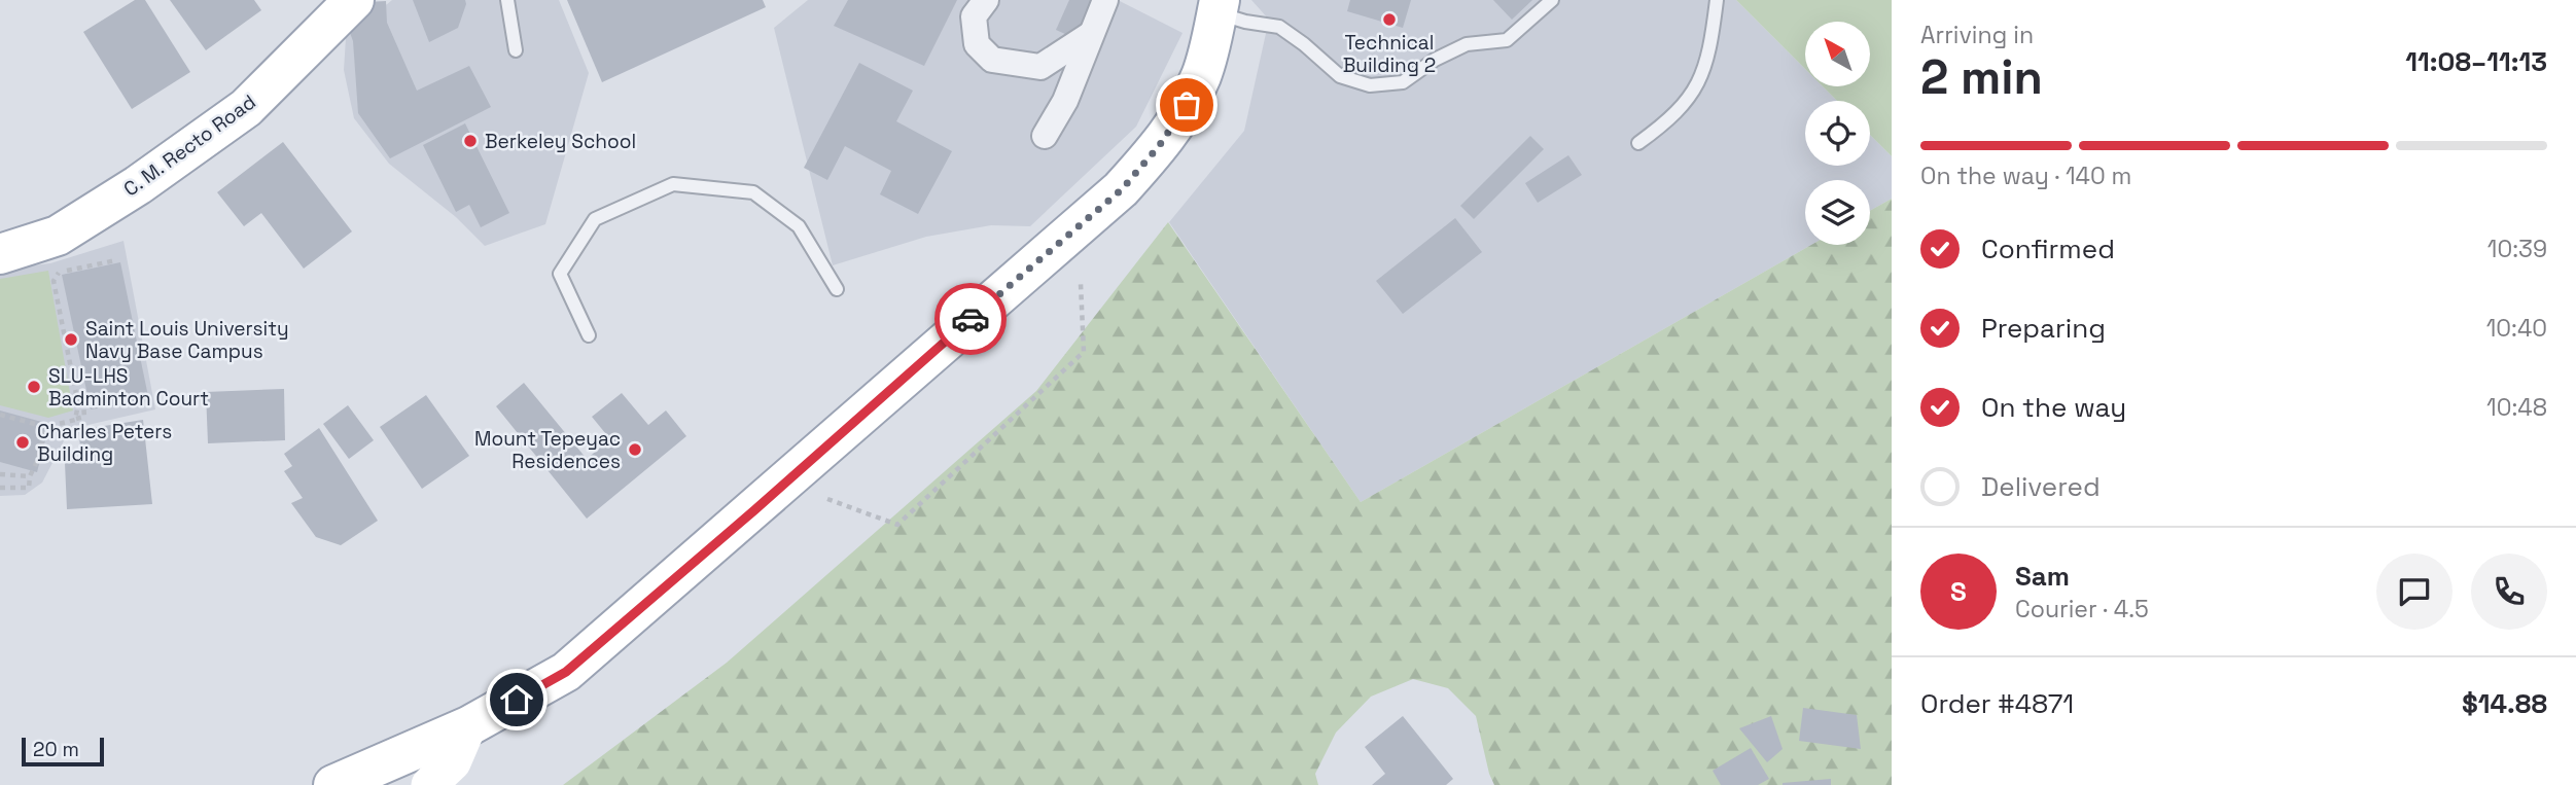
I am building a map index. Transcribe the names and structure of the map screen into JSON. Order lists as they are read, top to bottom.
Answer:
{
  "streets": {
    "main road": ["C. M. Recto Road"]
  },
  "places": [
    "Technical Building 2",
    "Berkeley School",
    "Saint Louis University Navy Base Campus",
    "SLU-LHS Badminton Court",
    "Charles Peters Building",
    "Mount Tepeyac Residences"
  ],
  "scale_bar": "20 m",
  "north": "top left",
  "page": {
    "heading": ["2 min", "Arriving in", "11:08–11:13"],
    "panel": [
      "Sam",
      "Courier · 4.5",
      "Order #4871",
      "$14.88"
    ],
    "bar": "On the way · 140 m",
    "list": [
      ["Confirmed", "10:39"],
      ["Preparing", "10:40"],
      ["On the way", "10:48"],
      "Delivered"
    ],
    "round": "S",
    "scale": "20 m"
  }
}
